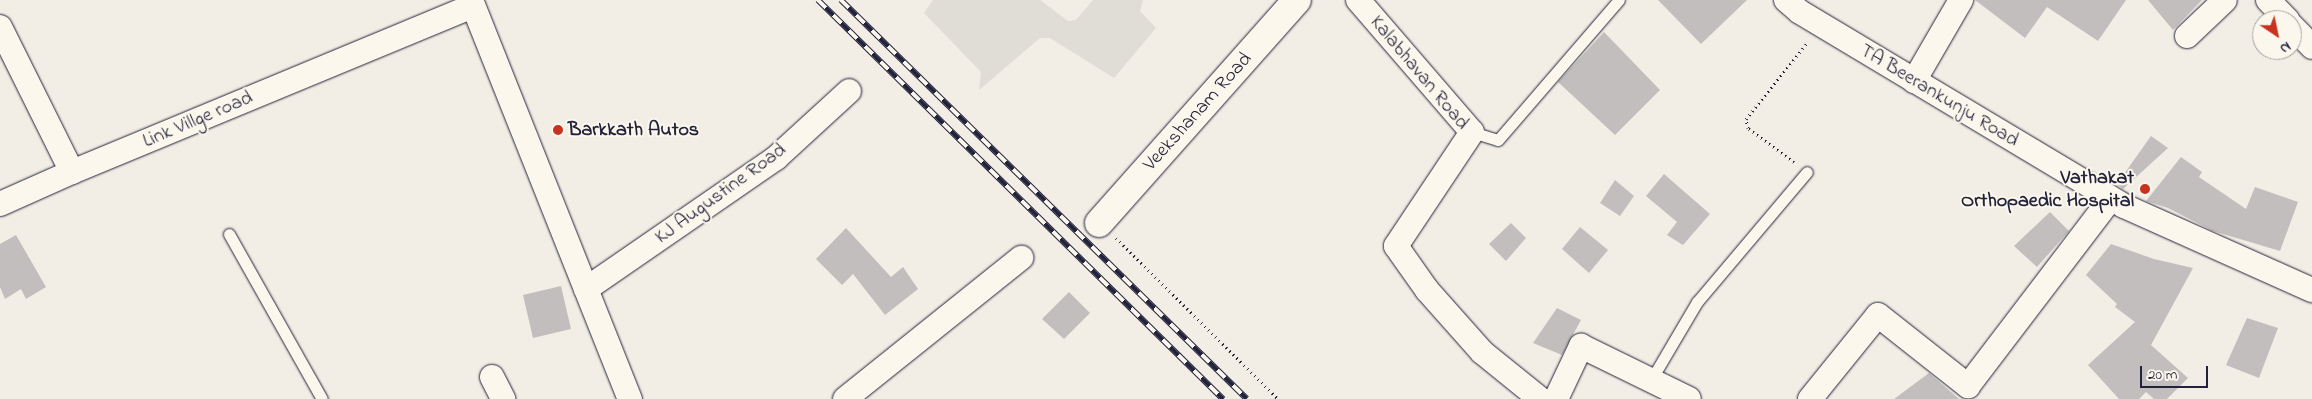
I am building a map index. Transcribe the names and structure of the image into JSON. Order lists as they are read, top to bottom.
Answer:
{
  "streets": {
    "street": [
      "Kalabhavan Road",
      "TA Beerankunju Road",
      "Veekshanam Road",
      "Link Villge road",
      "KJ Augustine Road"
    ]
  },
  "places": ["Barkkath Autos", "Vathakat Orthopaedic Hospital"],
  "scale_bar": "20 m",
  "north": "bottom right"
}
